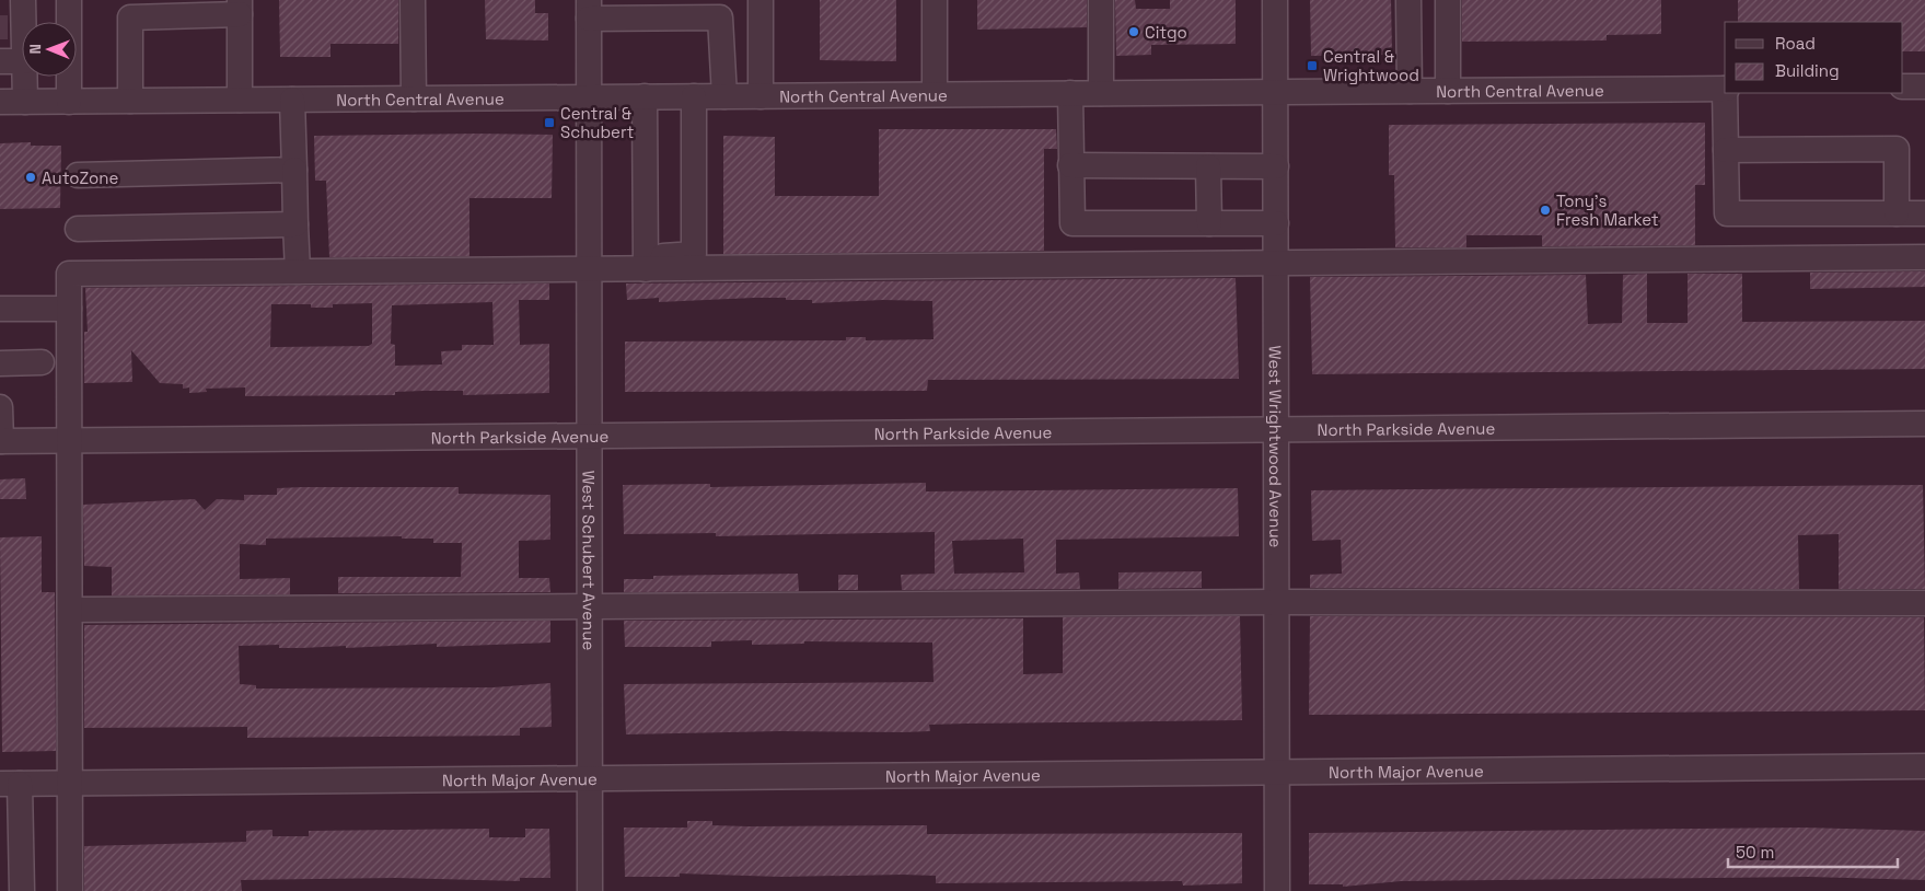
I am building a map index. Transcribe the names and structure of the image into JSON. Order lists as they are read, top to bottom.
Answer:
{
  "streets": {
    "street": [
      "North Central Avenue",
      "North Parkside Avenue",
      "West Wrightwood Avenue",
      "West Schubert Avenue",
      "North Major Avenue"
    ]
  },
  "crossings": [
    ["North Central Avenue", "West Wrightwood Avenue"],
    ["North Central Avenue", "West Schubert Avenue"],
    ["North Parkside Avenue", "West Wrightwood Avenue"],
    ["North Parkside Avenue", "West Schubert Avenue"],
    ["West Wrightwood Avenue", "North Major Avenue"],
    ["West Schubert Avenue", "North Major Avenue"]
  ],
  "places": {
    "other": ["Citgo", "AutoZone", "Tony's Fresh Market"],
    "transit": ["Central & Wrightwood", "Central & Schubert"]
  },
  "legend": ["Road", "Building"],
  "scale_bar": "50 m",
  "north": "left"
}
